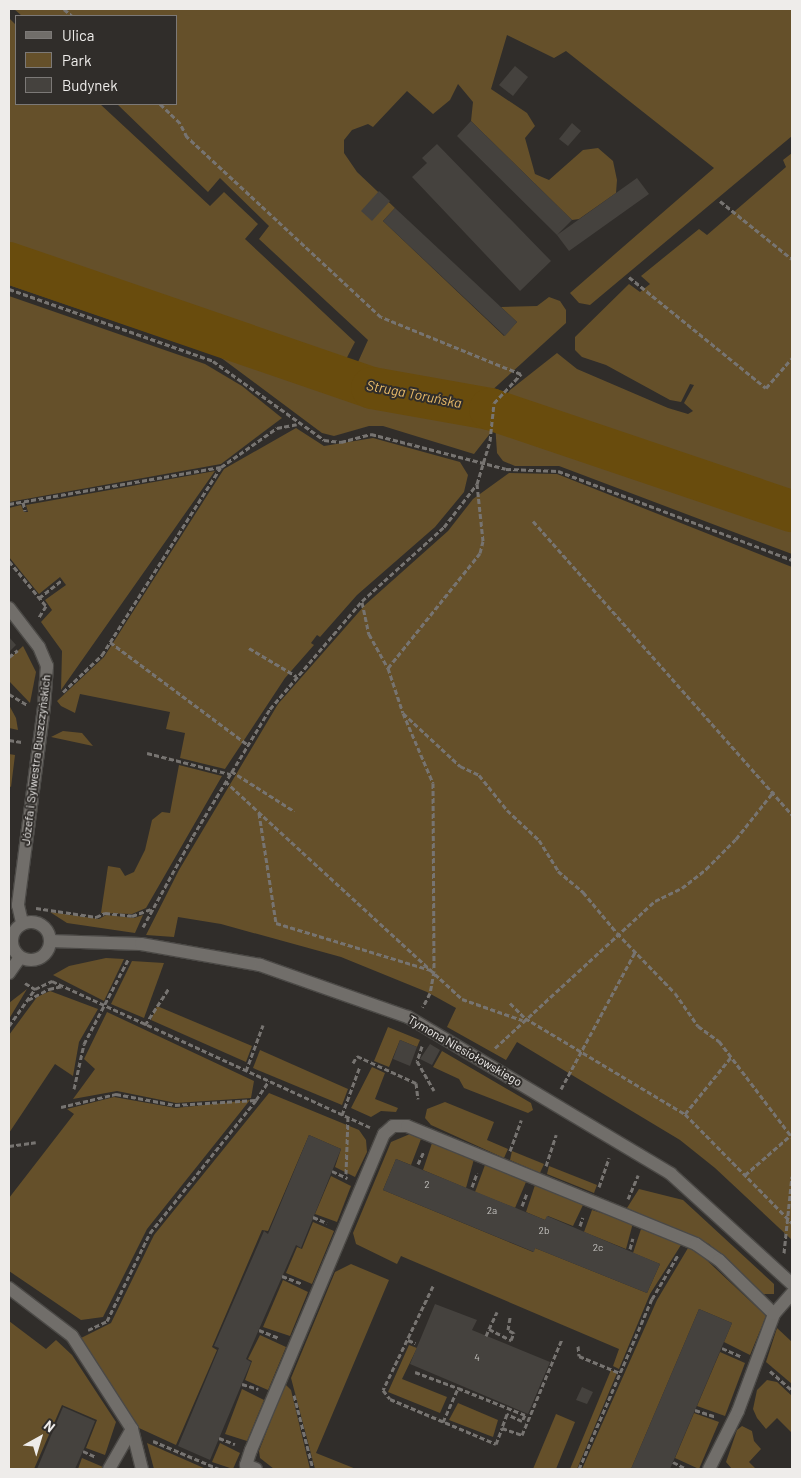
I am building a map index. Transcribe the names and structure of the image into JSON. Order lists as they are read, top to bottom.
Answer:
{
  "streets": {
    "street": ["Józefa i Sylwestra Buszczyńskich", "Tymona Niesiołowskiego"]
  },
  "crossings": [
    ["Józefa i Sylwestra Buszczyńskich", "Tymona Niesiołowskiego"]
  ],
  "water": ["Struga Toruńska"],
  "house_numbers": [
    "2",
    "2a",
    "2b",
    "2c",
    "4"
  ],
  "legend": ["Ulica", "Park", "Budynek"],
  "north": "top right"
}
